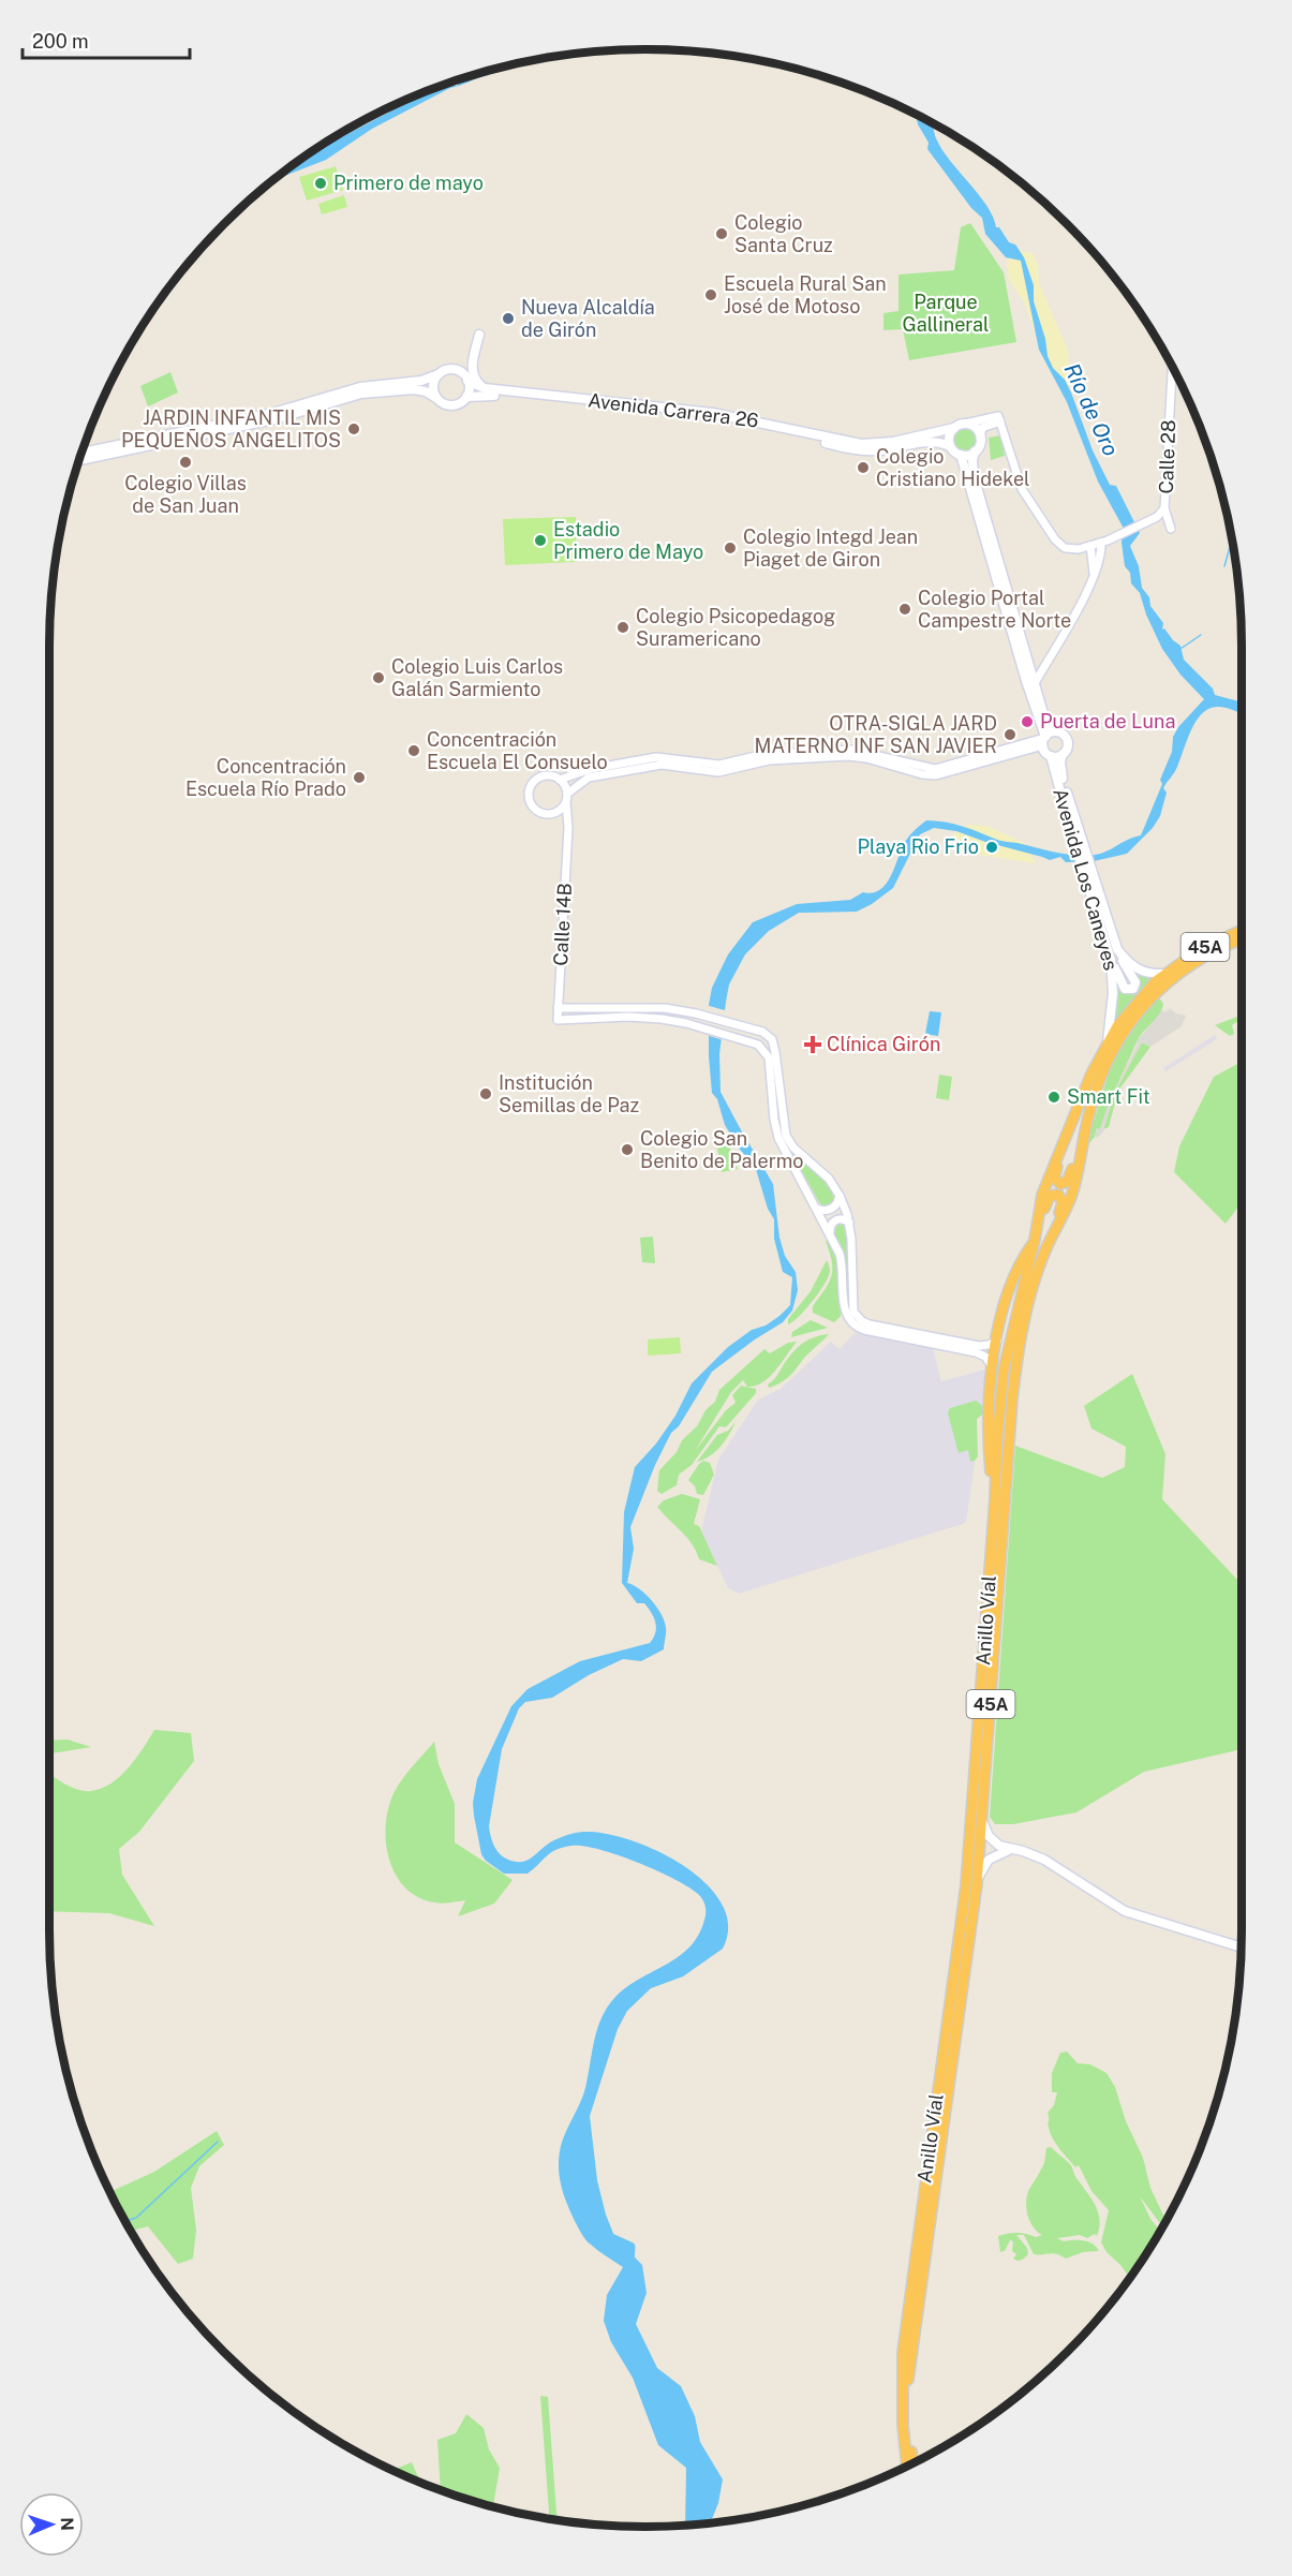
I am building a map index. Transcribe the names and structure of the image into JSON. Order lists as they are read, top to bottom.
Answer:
{
  "streets": {
    "highway": ["45A", "Anillo Víal"],
    "main road": ["Avenida Carrera 26", "Avenida Los Caneyes"],
    "street": ["Calle 28", "Calle 14B"]
  },
  "crossings": [
    ["Avenida Los Caneyes", "Anillo Víal"]
  ],
  "water": ["Río de Oro"],
  "parks": ["Parque Gallineral"],
  "places": {
    "other": [
      "Primero de mayo",
      "Colegio Santa Cruz",
      "Escuela Rural San José de Motoso",
      "Nueva Alcaldía de Girón",
      "JARDIN INFANTIL MIS PEQUEÑOS ANGELITOS",
      "Colegio Villas de San Juan",
      "Colegio Cristiano Hidekel",
      "Estadio Primero de Mayo",
      "Colegio Integd Jean Piaget de Giron",
      "Colegio Portal Campestre Norte",
      "Colegio Psicopedagog Suramericano",
      "Colegio Luis Carlos Galán Sarmiento",
      "Puerta de Luna",
      "OTRA-SIGLA JARD MATERNO INF SAN JAVIER",
      "Concentración Escuela El Consuelo",
      "Concentración Escuela Río Prado",
      "Playa Rio Frio",
      "Institución Semillas de Paz",
      "Smart Fit",
      "Colegio San Benito de Palermo"
    ],
    "health": ["Clínica Girón"]
  },
  "scale_bar": "200 m",
  "north": "right"
}
